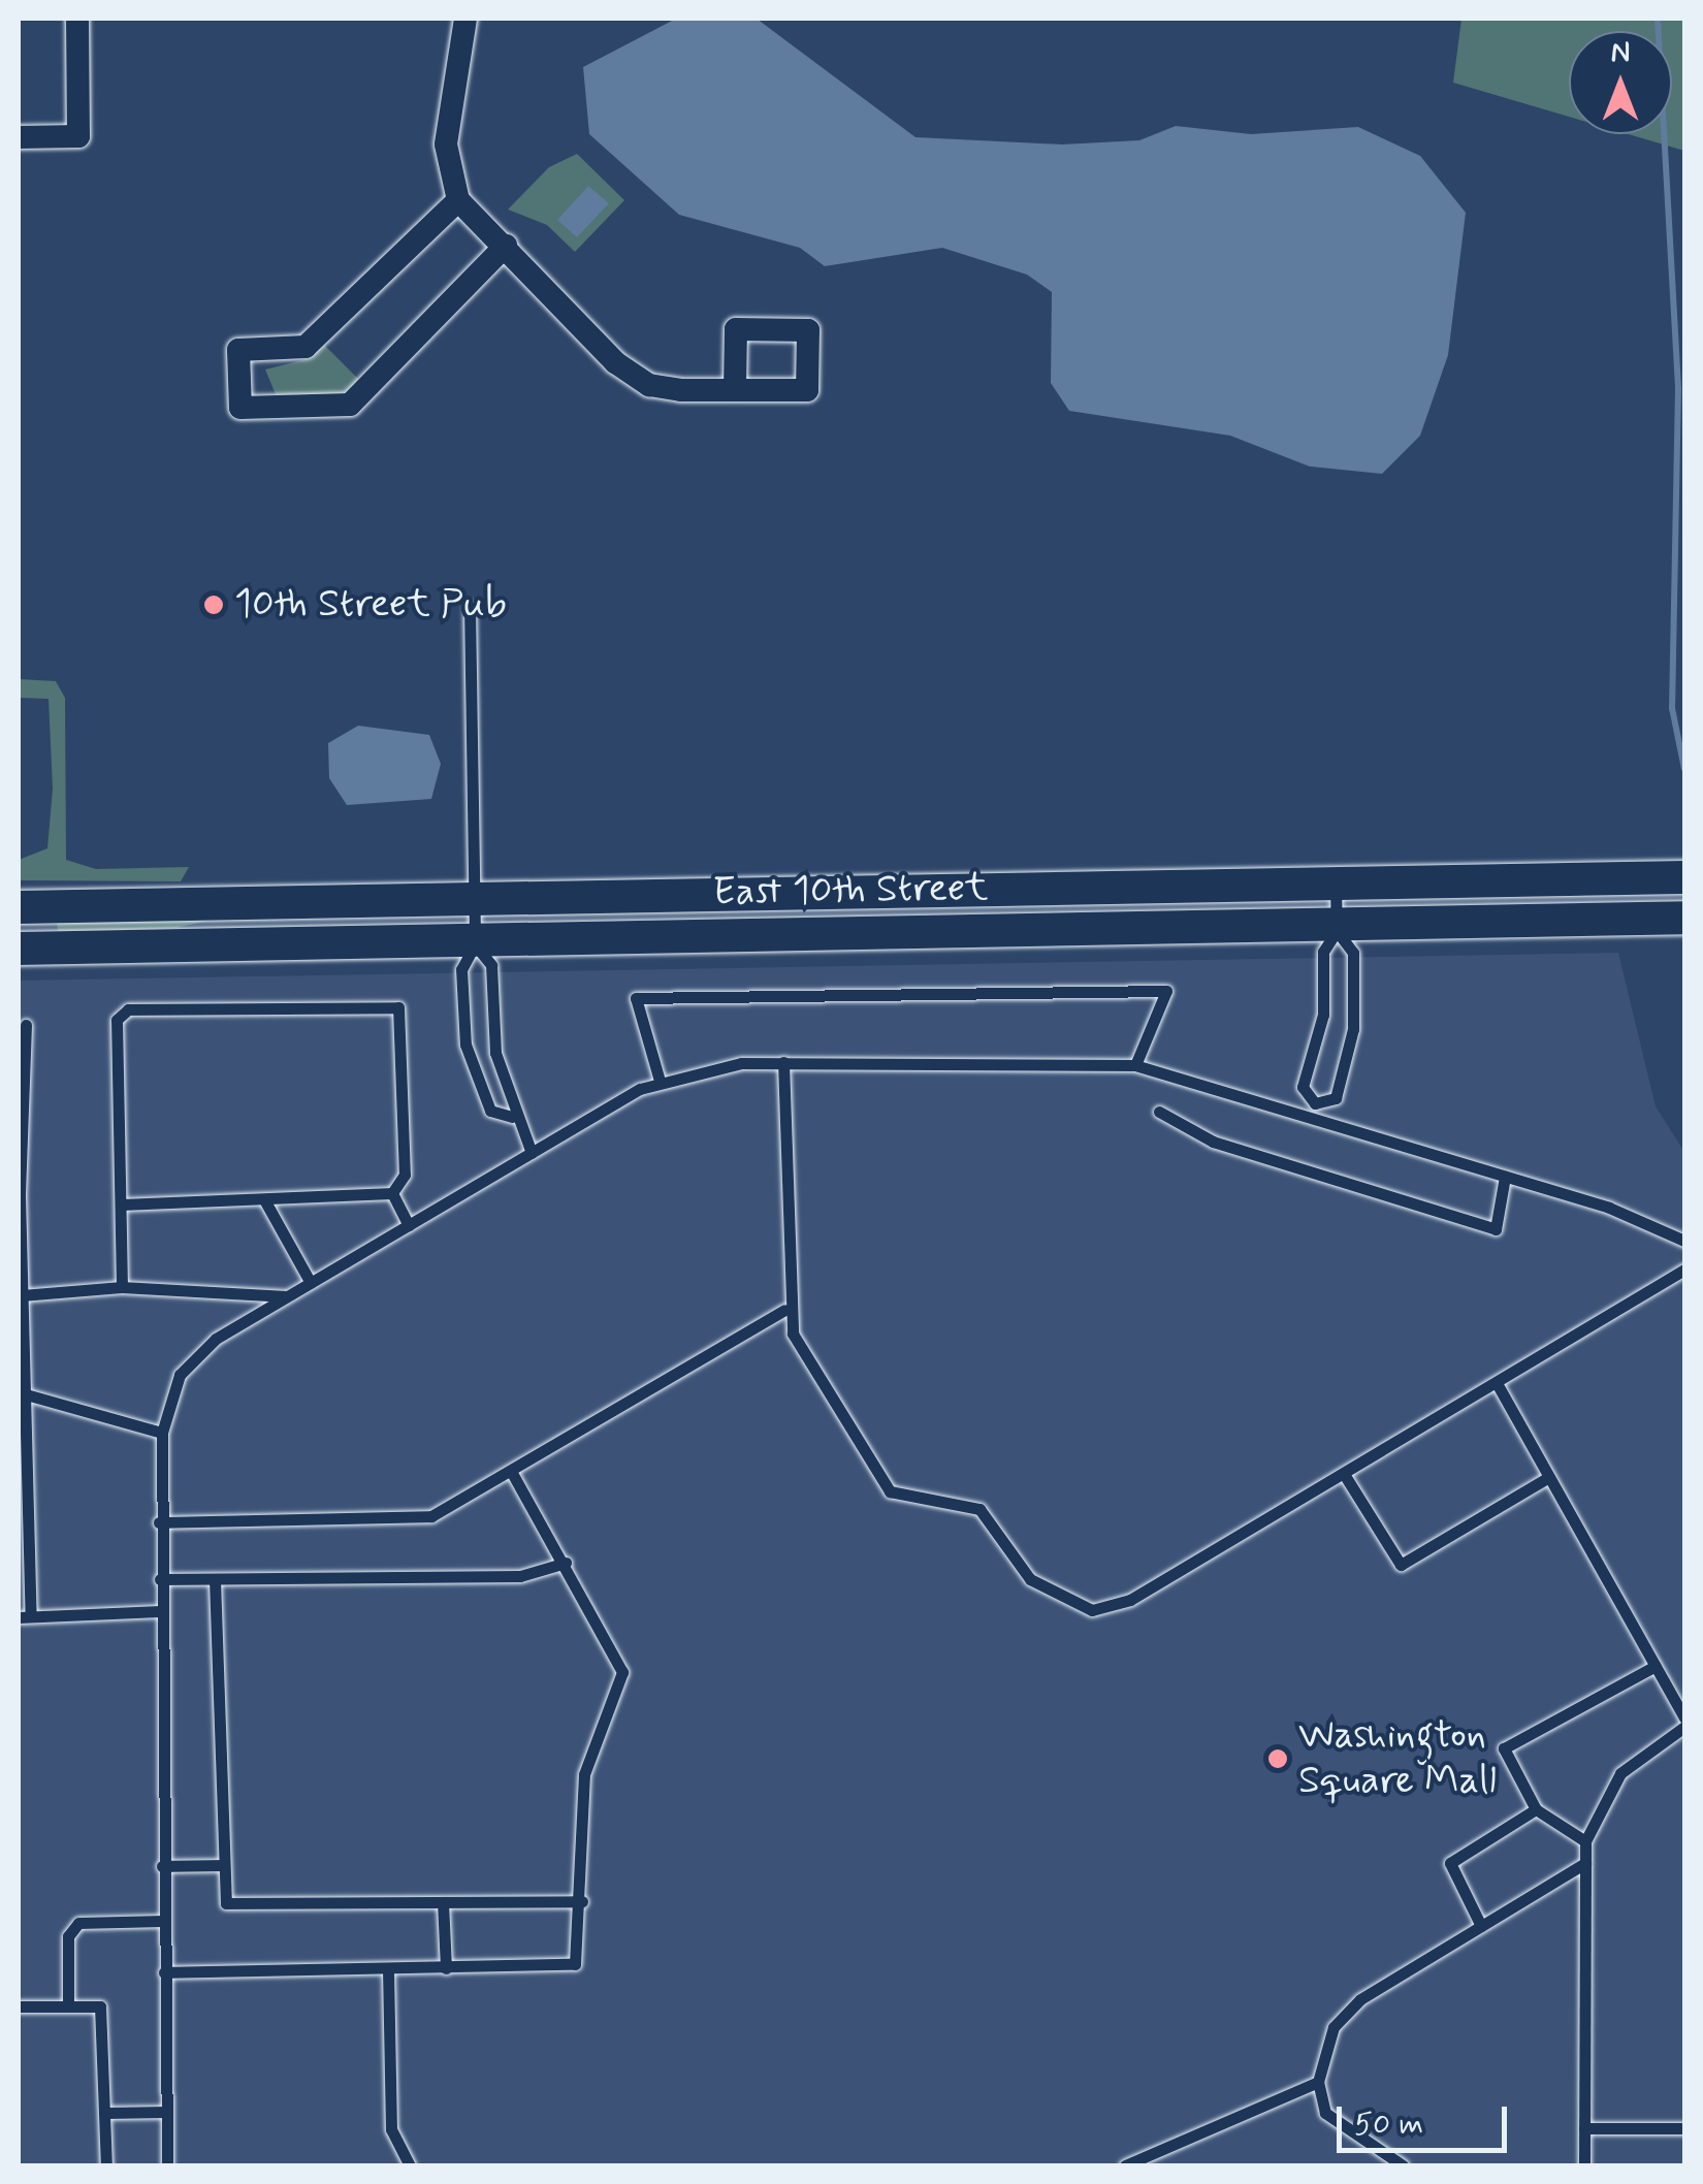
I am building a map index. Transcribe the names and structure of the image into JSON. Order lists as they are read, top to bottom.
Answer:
{
  "streets": {
    "main road": ["East 10th Street"]
  },
  "places": ["10th Street Pub", "Washington Square Mall"],
  "scale_bar": "50 m",
  "north": "top"
}
